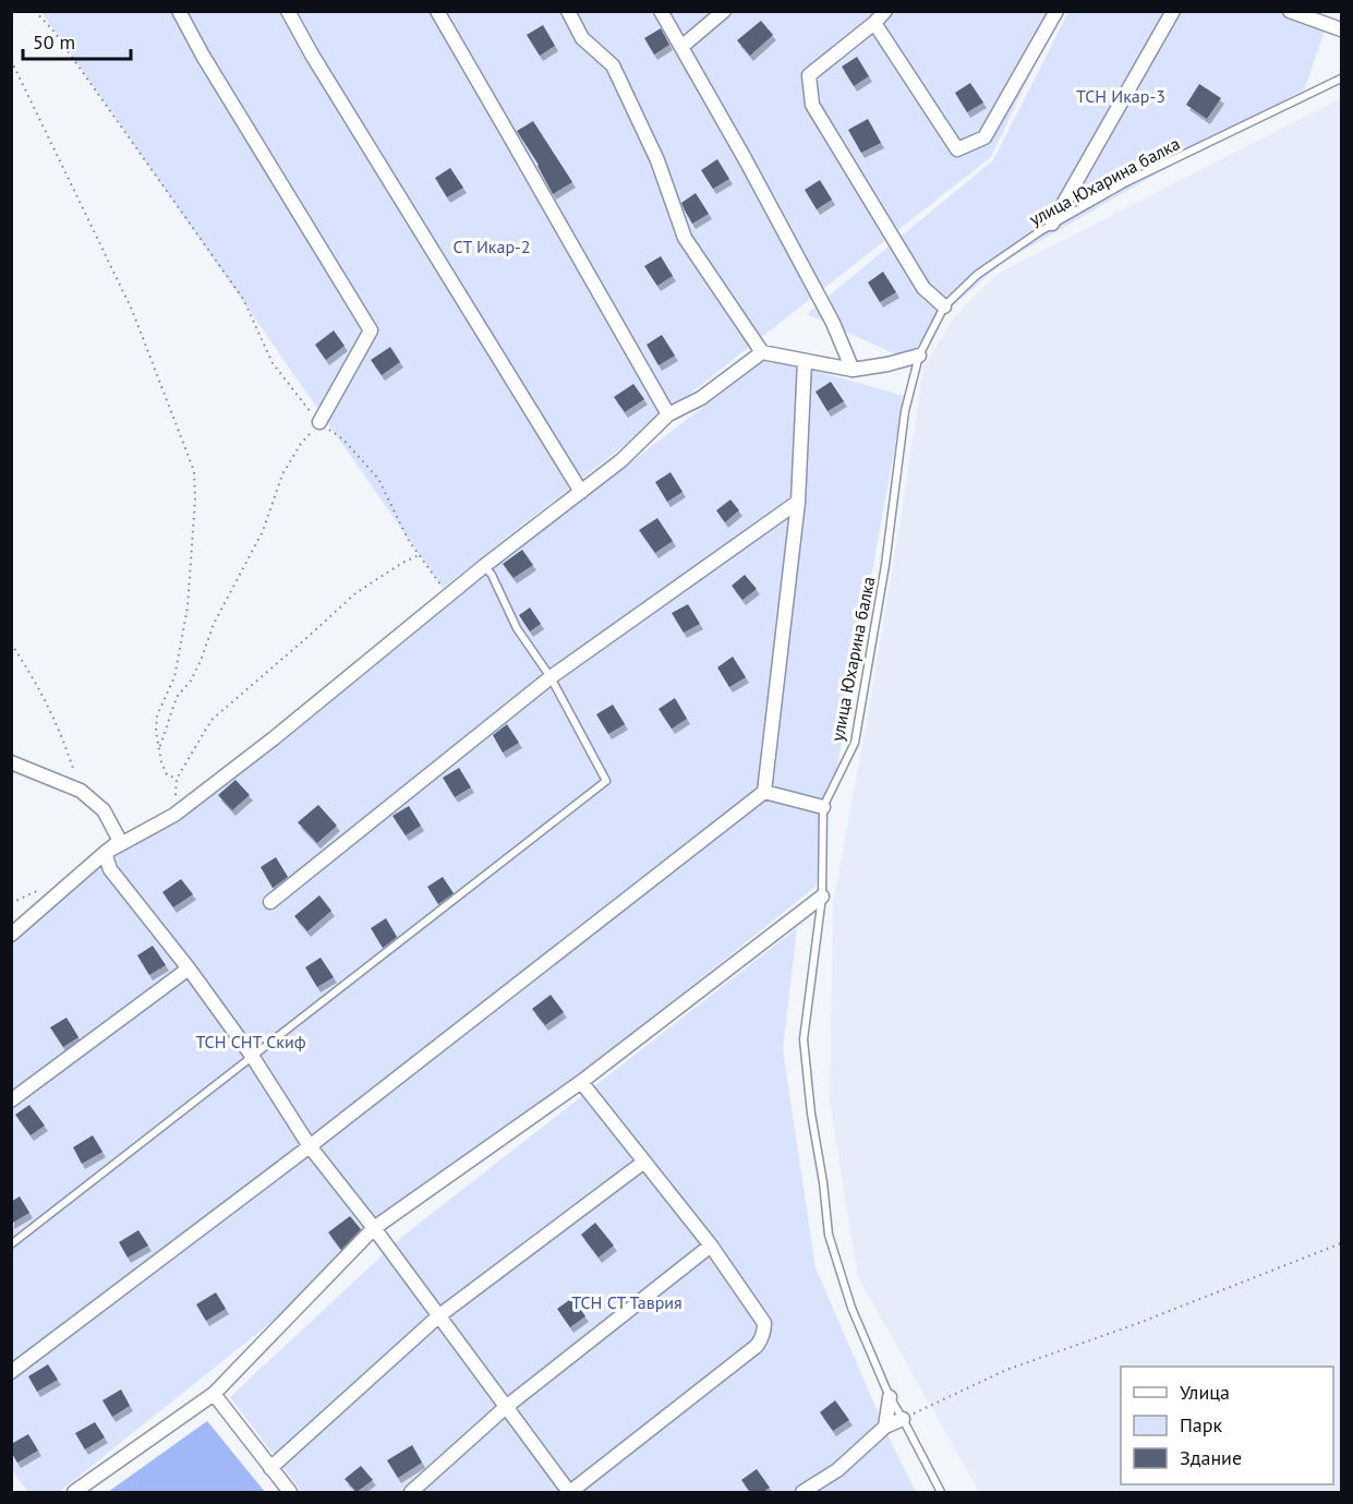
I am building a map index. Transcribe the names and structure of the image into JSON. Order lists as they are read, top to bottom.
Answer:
{
  "streets": {
    "lane": ["улица Юхарина балка"]
  },
  "parks": [
    "ТСН Икар-3",
    "СТ Икар-2",
    "ТСН СНТ Скиф",
    "ТСН СТ Таврия"
  ],
  "legend": ["Улица", "Парк", "Здание"],
  "scale_bar": "50 m"
}
